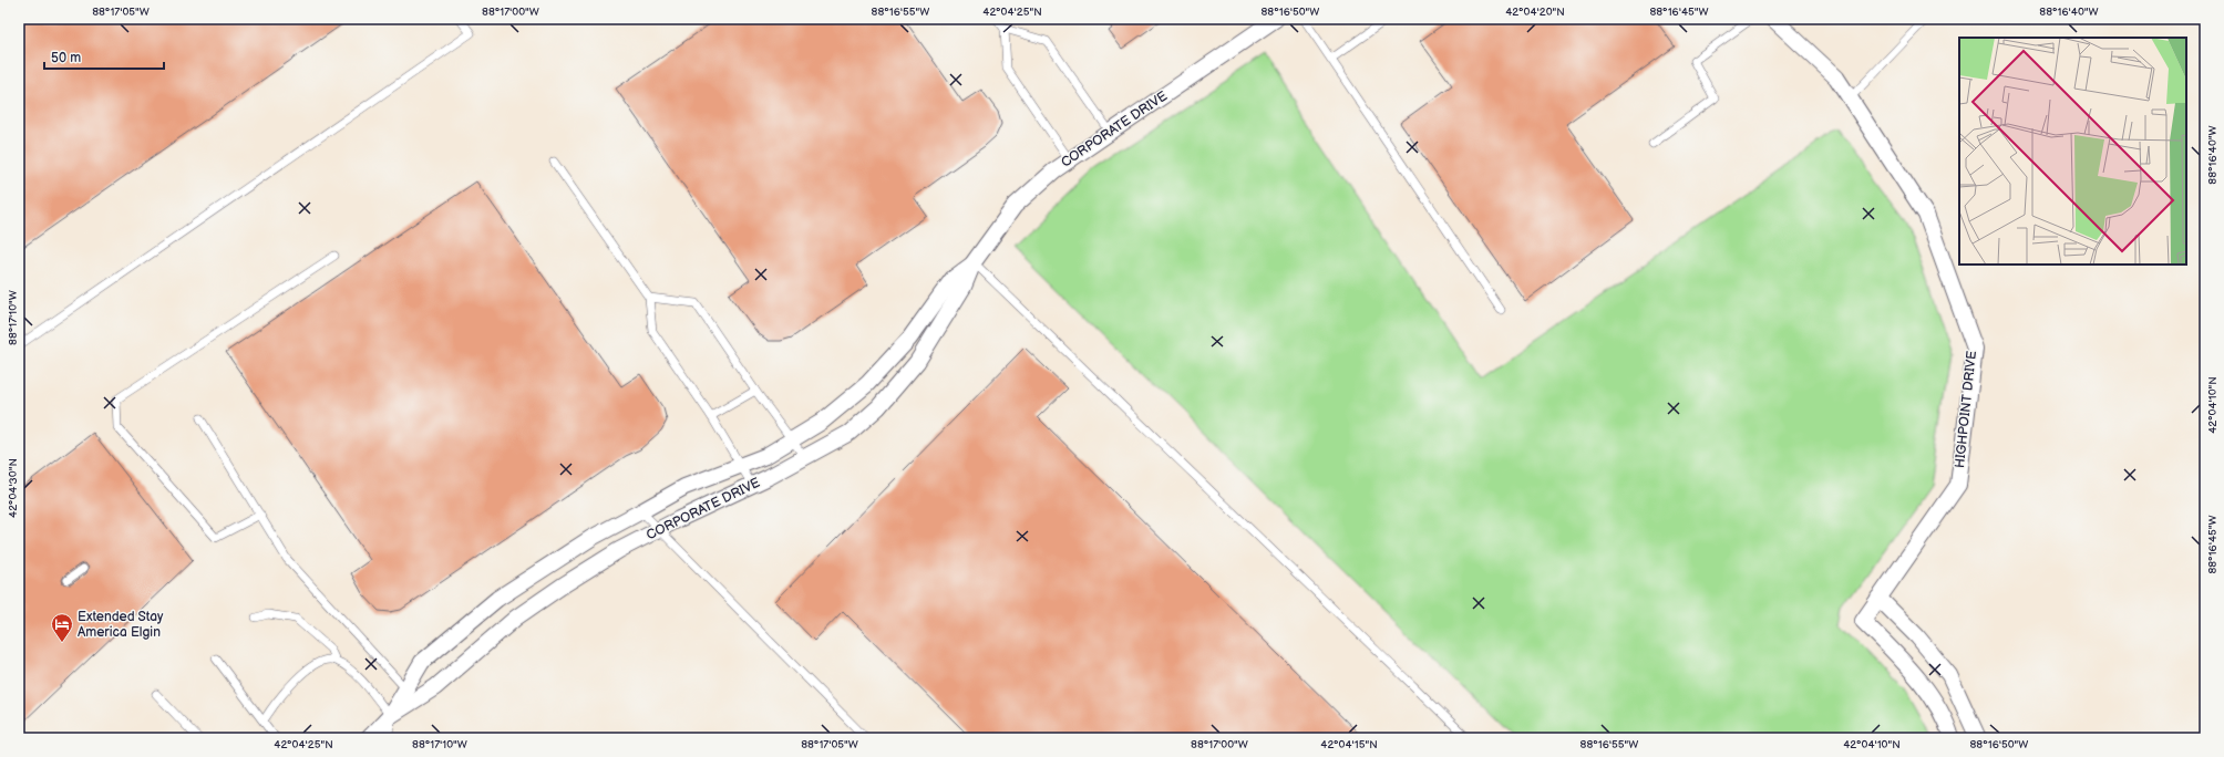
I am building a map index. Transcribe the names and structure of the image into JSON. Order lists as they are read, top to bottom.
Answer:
{
  "streets": {
    "street": ["CORPORATE DRIVE", "HIGHPOINT DRIVE"]
  },
  "places": {
    "hotel": ["Extended Stay America Elgin"]
  },
  "scale_bar": "50 m",
  "coordinates": [
    "88°17'05\"W",
    "88°17'00\"W",
    "88°16'55\"W",
    "42°04'25\"N",
    "88°16'50\"W",
    "42°04'20\"N",
    "88°16'45\"W",
    "88°16'40\"W",
    "88°17'10\"W",
    "42°04'10\"N",
    "42°04'30\"N",
    "42°04'15\"N"
  ]
}
